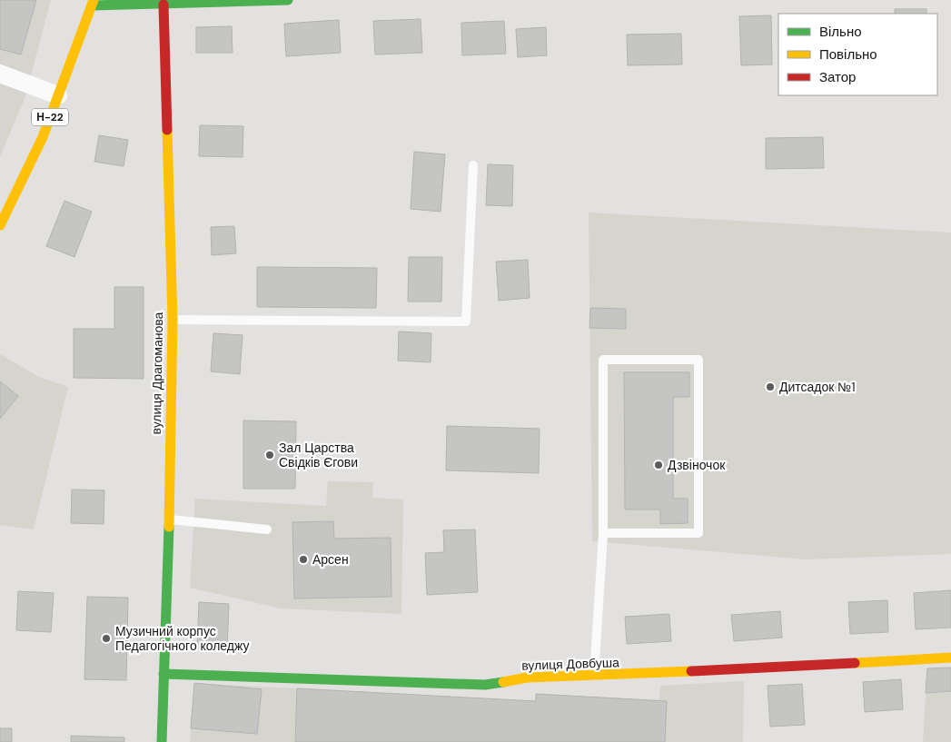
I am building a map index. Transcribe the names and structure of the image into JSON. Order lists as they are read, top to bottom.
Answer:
{
  "streets": {
    "street": ["Н-22", "вулиця Драгоманова", "вулиця Довбуша"]
  },
  "crossings": [
    ["вулиця Драгоманова", "вулиця Довбуша"]
  ],
  "places": [
    "Дитсадок №1",
    "Зал Царства Свідків Єгови",
    "Дзвіночок",
    "Арсен",
    "Музичний корпус Педагогічного коледжу"
  ],
  "legend": ["Вільно", "Повільно", "Затор"]
}
